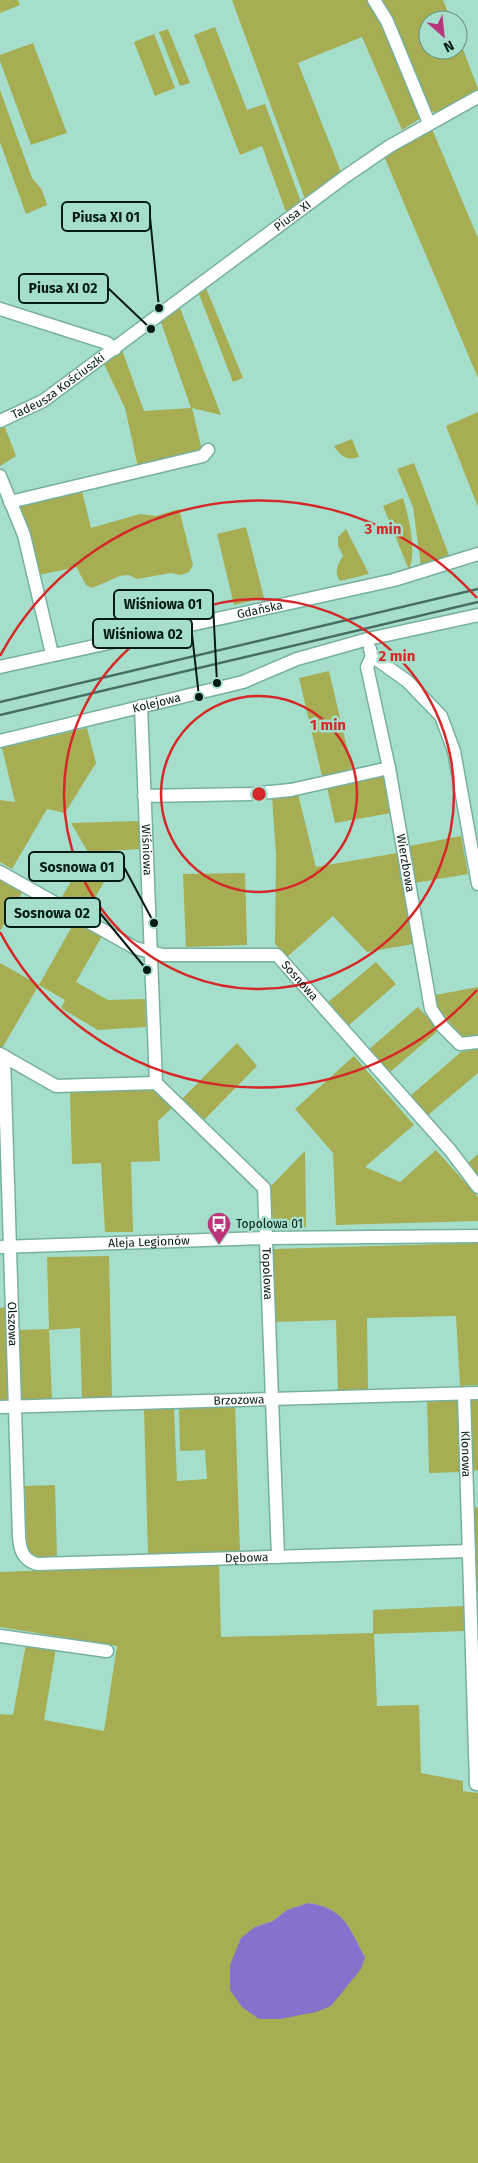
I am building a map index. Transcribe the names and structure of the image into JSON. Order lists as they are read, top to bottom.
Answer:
{
  "streets": {
    "street": [
      "Piusa XI",
      "Tadeusza Kościuszki",
      "Gdańska",
      "Kolejowa",
      "Wiśniowa",
      "Wierzbowa",
      "Sosnowa",
      "Aleja Legionów",
      "Topolowa",
      "Olszowa",
      "Brzozowa",
      "Klonowa",
      "Dębowa"
    ]
  },
  "crossings": [
    ["Piusa XI", "Tadeusza Kościuszki"],
    ["Kolejowa", "Wiśniowa"],
    ["Wiśniowa", "Sosnowa"],
    ["Wiśniowa", "Topolowa"],
    ["Aleja Legionów", "Topolowa"],
    ["Aleja Legionów", "Olszowa"],
    ["Topolowa", "Brzozowa"],
    ["Topolowa", "Dębowa"],
    ["Olszowa", "Brzozowa"],
    ["Olszowa", "Dębowa"],
    ["Brzozowa", "Klonowa"],
    ["Klonowa", "Dębowa"]
  ],
  "places": {
    "other": [
      "Piusa XI 01",
      "Piusa XI 02",
      "Wiśniowa 01",
      "Wiśniowa 02",
      "Sosnowa 01",
      "Sosnowa 02"
    ],
    "bus stop": ["Topolowa 01"]
  },
  "north": "bottom right",
  "rings": ["3 min", "2 min", "1 min"]
}
